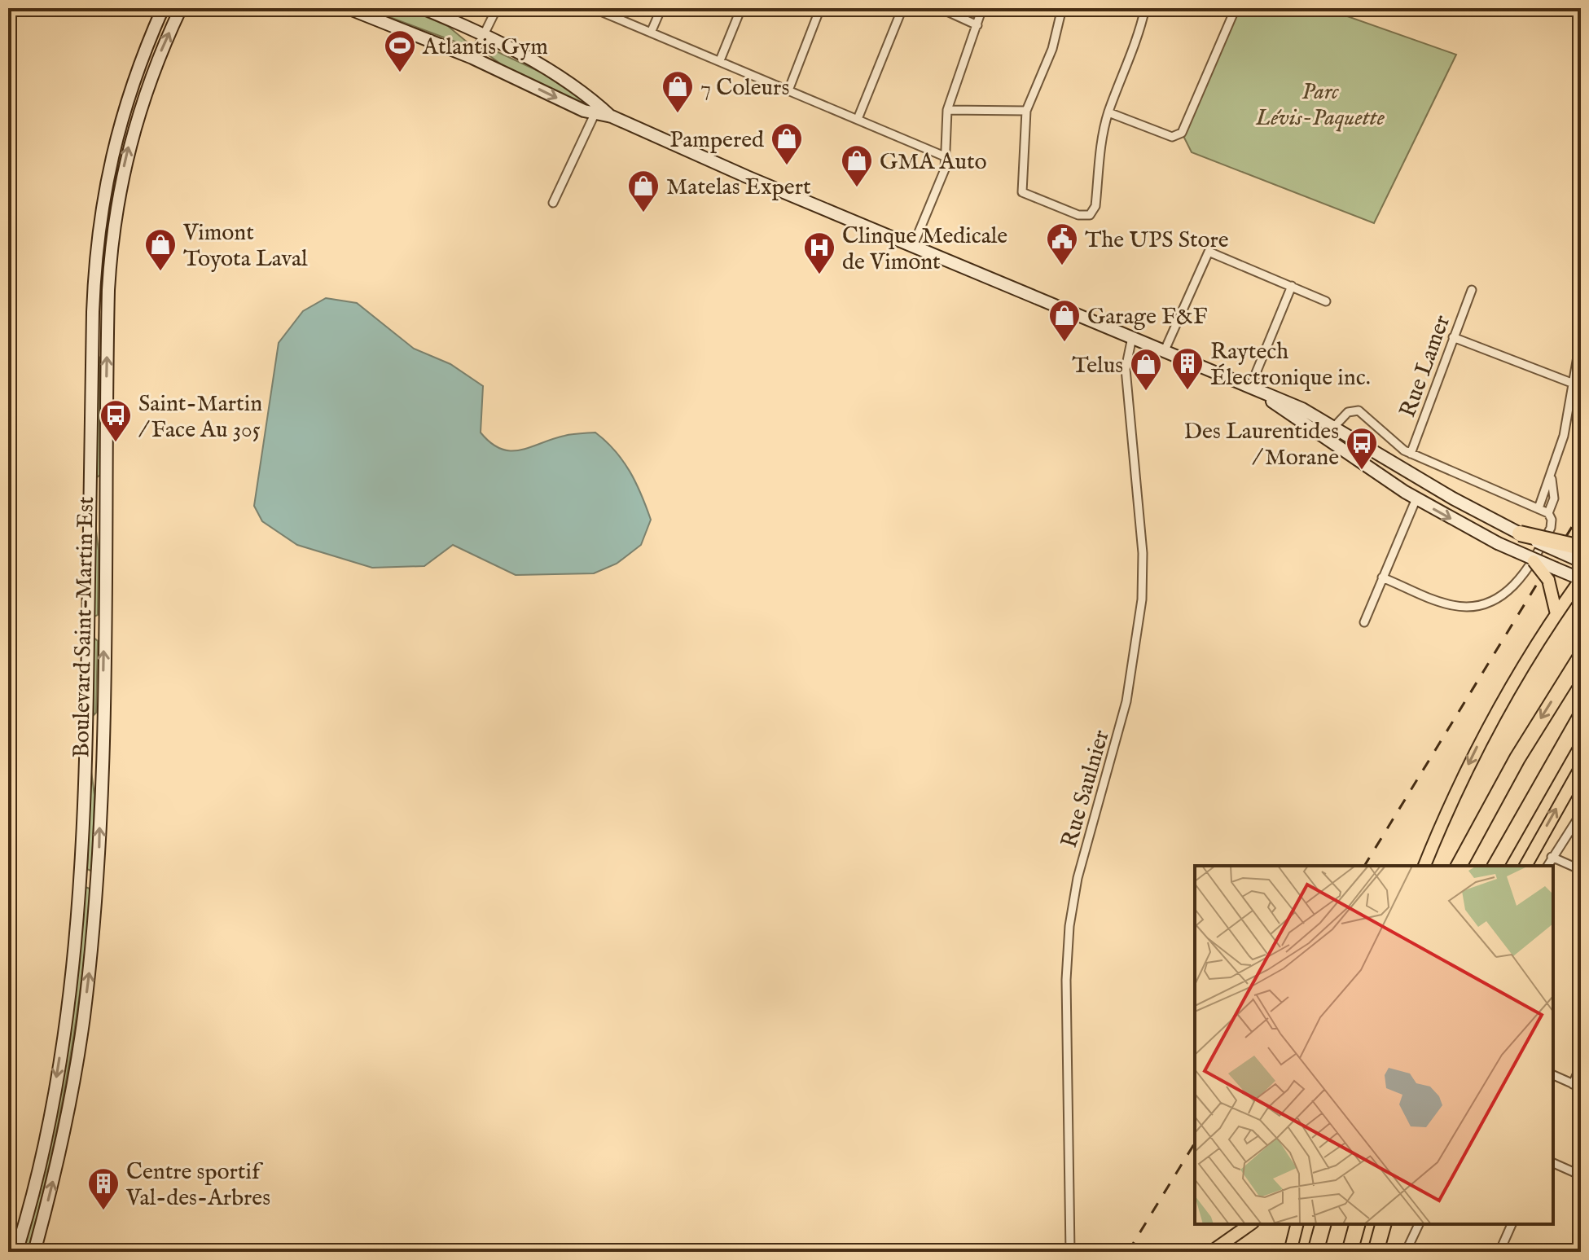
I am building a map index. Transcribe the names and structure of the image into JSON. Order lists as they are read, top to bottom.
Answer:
{
  "streets": {
    "main road": ["Boulevard Saint-Martin Est"],
    "street": ["Rue Lamer", "Rue Saulnier"]
  },
  "parks": ["Parc Lévis-Paquette"],
  "places": {
    "sports": ["Atlantis Gym"],
    "shop": [
      "7 Coleurs",
      "Pampered",
      "GMA Auto",
      "Matelas Expert",
      "Vimont Toyota Laval",
      "Garage F&F",
      "Telus"
    ],
    "public building": ["The UPS Store"],
    "hospital": ["Clinque Medicale de Vimont"],
    "building": ["Raytech Électronique inc.", "Centre sportif Val-des-Arbres"],
    "bus stop": ["Saint-Martin / Face Au 305", "Des Laurentides / Morane"]
  }
}
